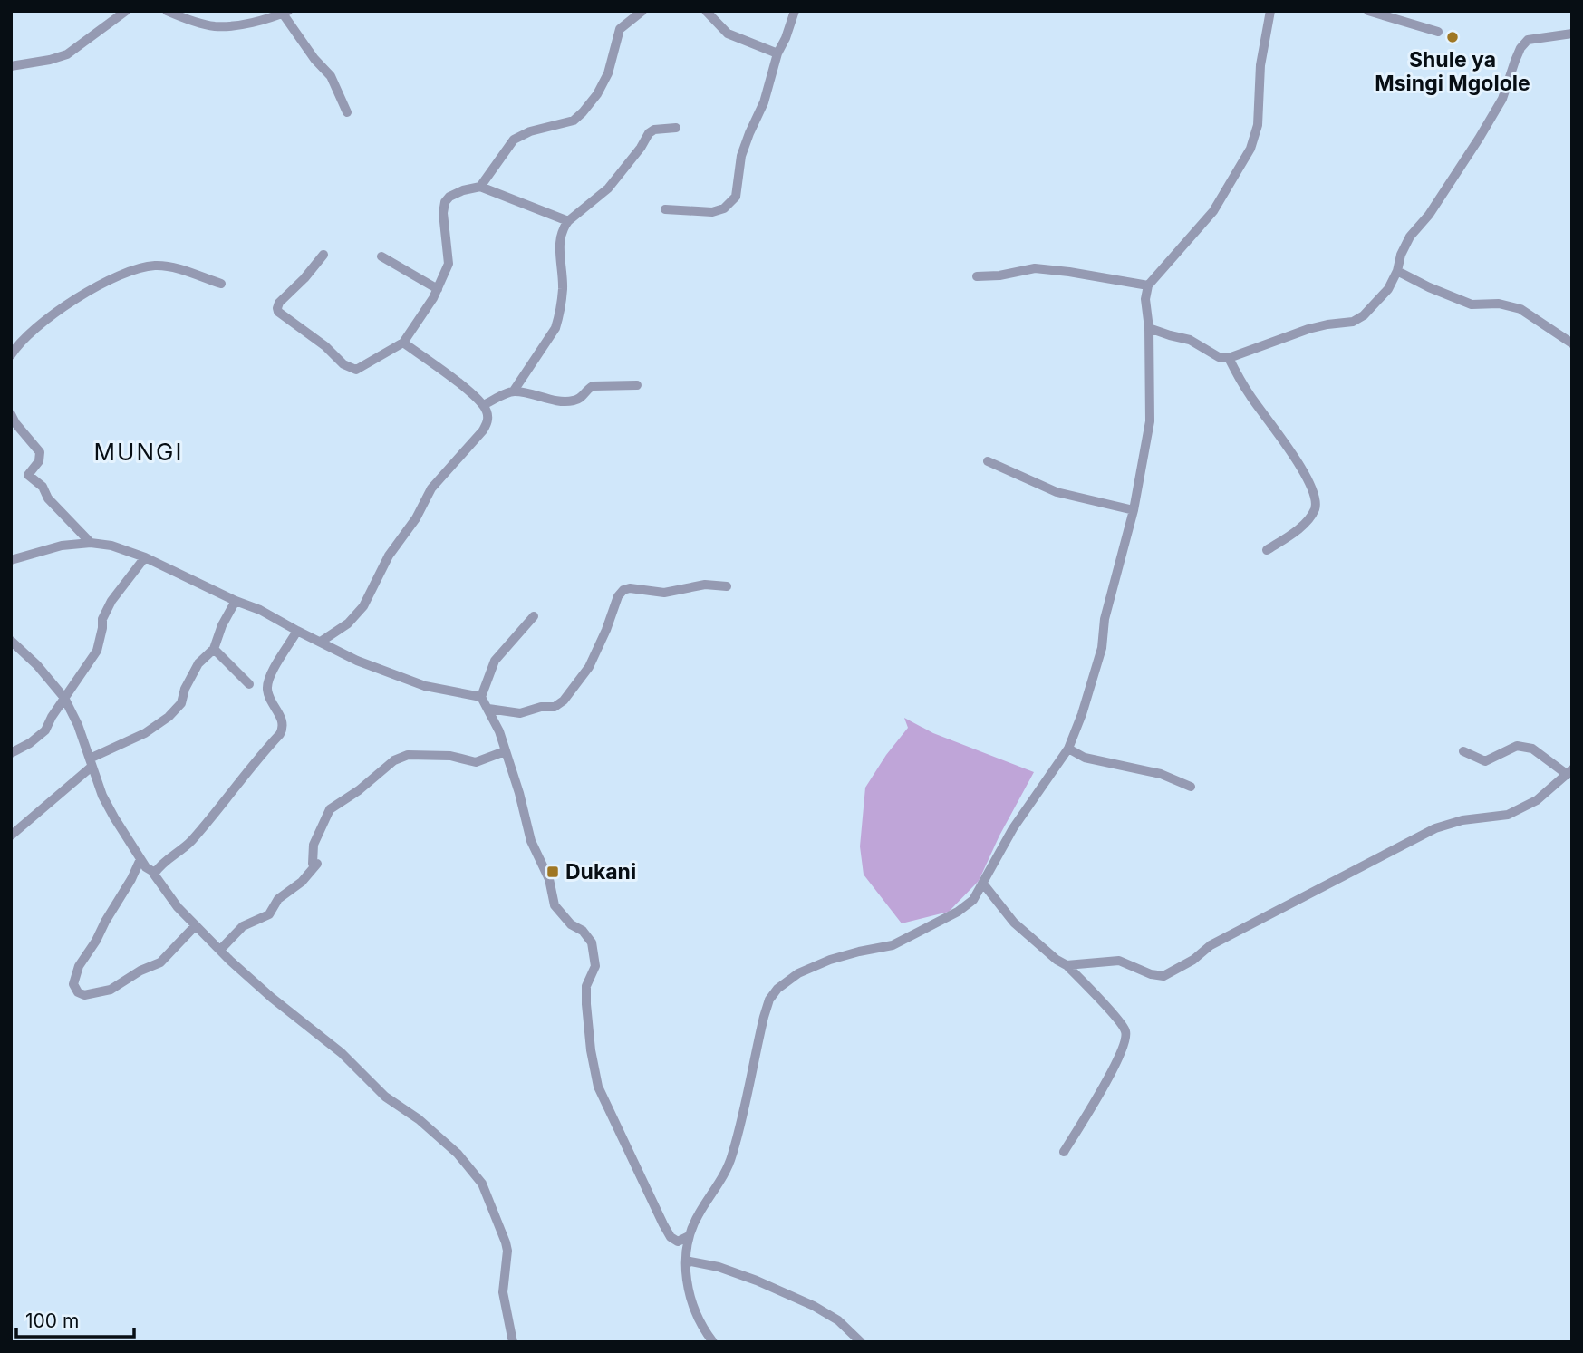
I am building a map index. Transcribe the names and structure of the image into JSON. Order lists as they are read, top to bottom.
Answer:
{
  "districts": ["MUNGI"],
  "places": {
    "other": ["Shule ya Msingi Mgolole"],
    "transit": ["Dukani"]
  },
  "scale_bar": "100 m"
}
